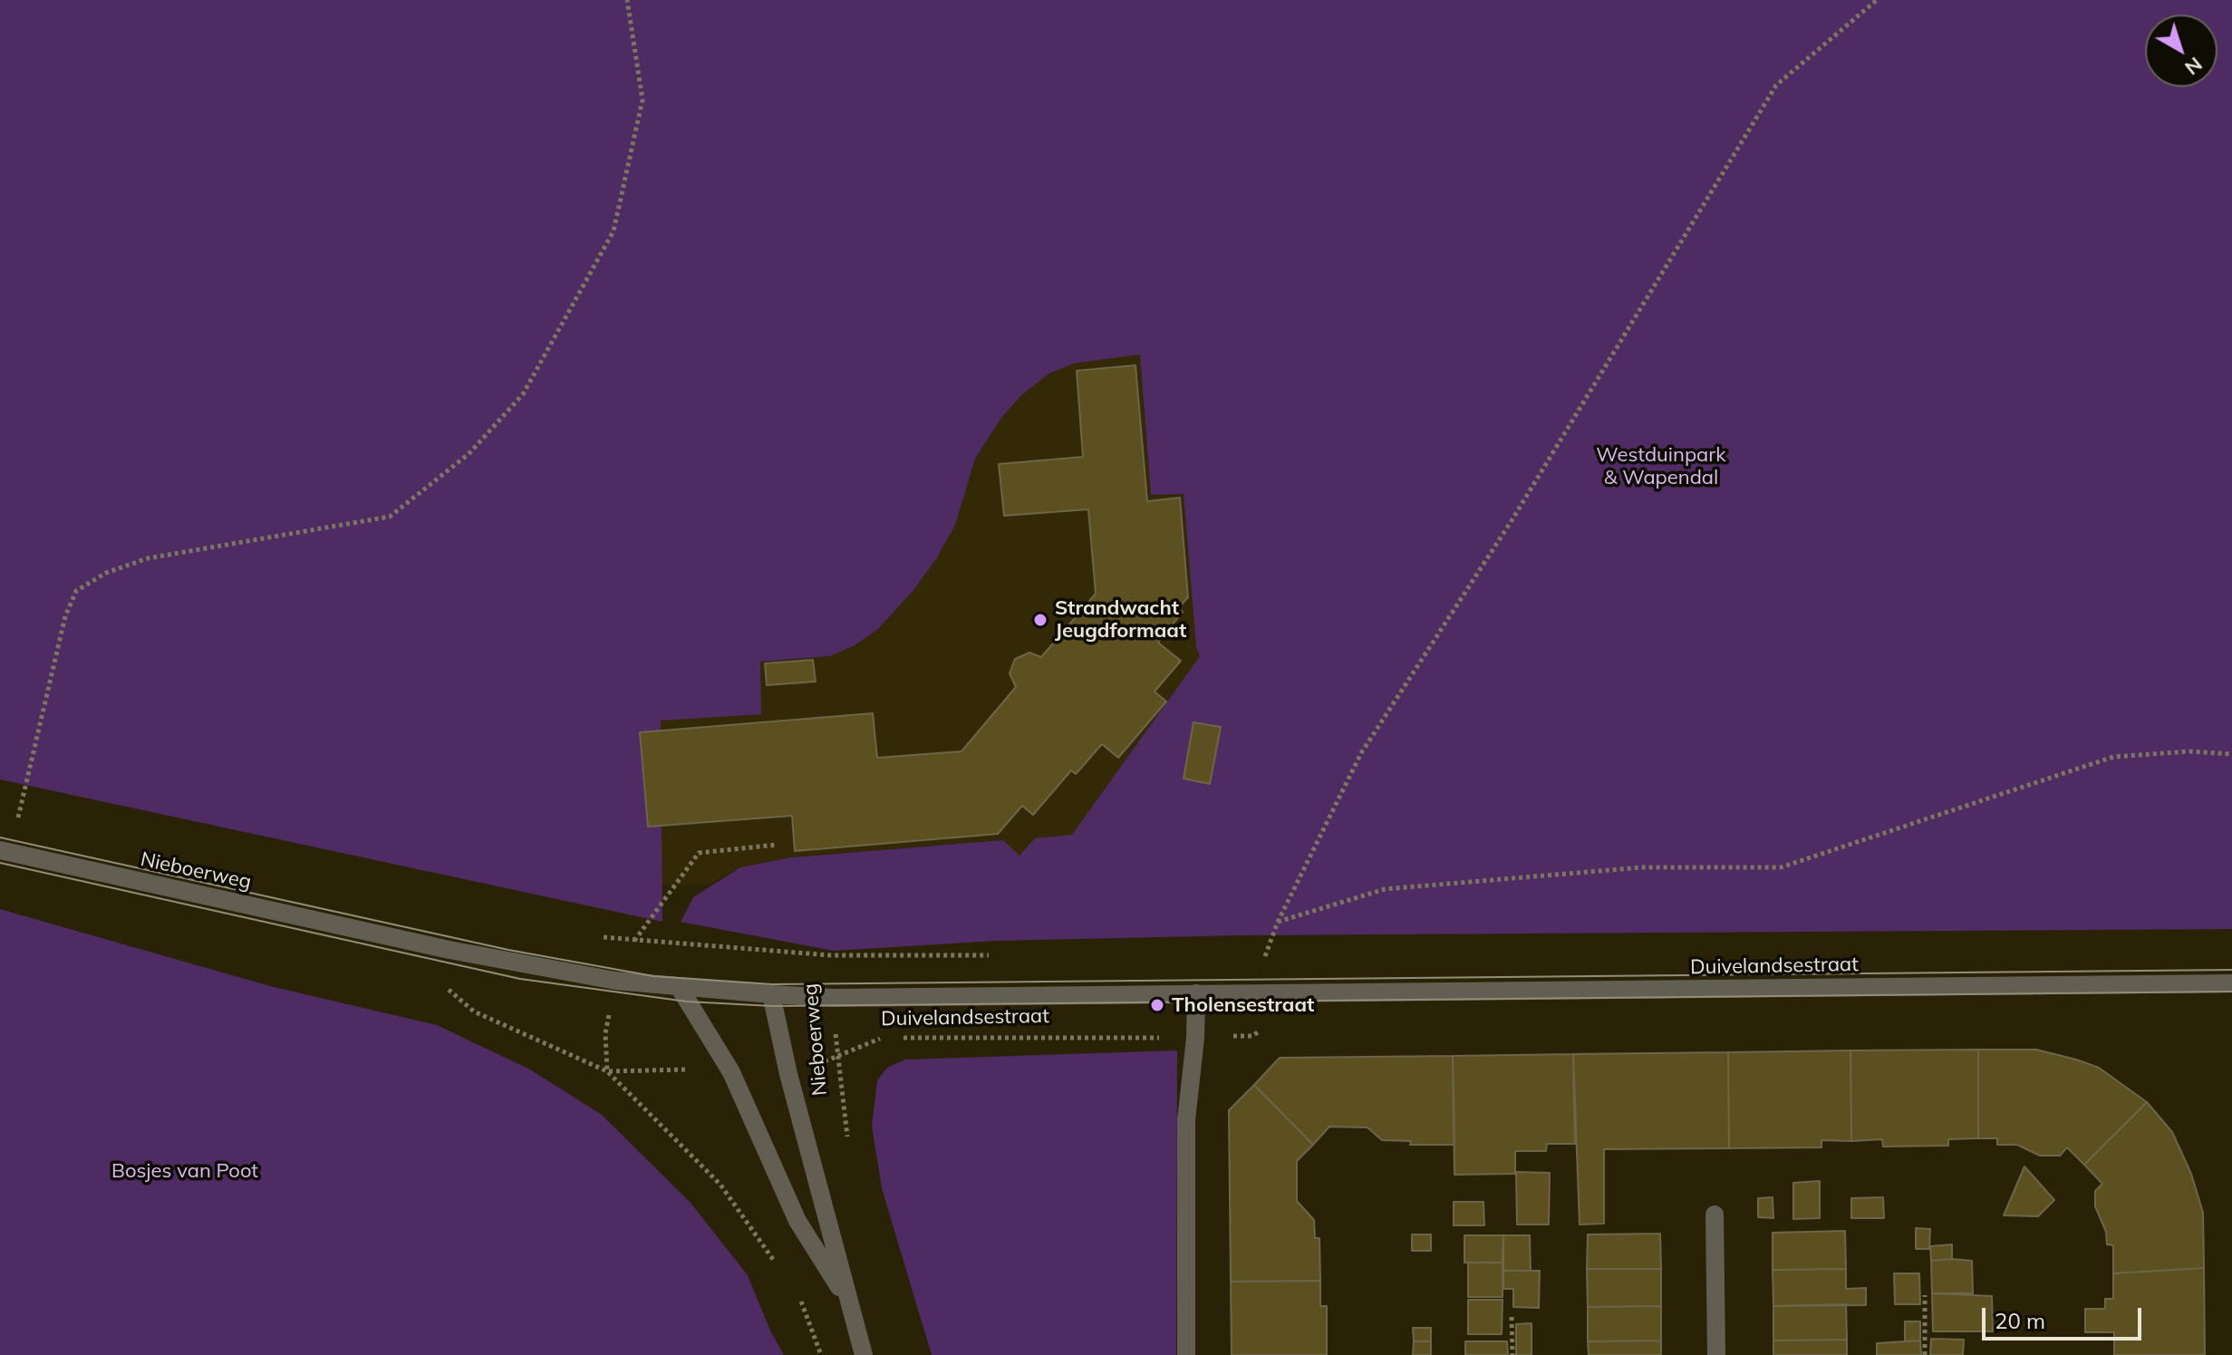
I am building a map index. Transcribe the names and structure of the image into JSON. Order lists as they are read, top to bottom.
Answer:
{
  "streets": {
    "street": ["Nieboerweg", "Duivelandsestraat"]
  },
  "crossings": [
    ["Nieboerweg", "Duivelandsestraat"]
  ],
  "parks": ["Westduinpark & Wapendal", "Bosjes van Poot"],
  "places": ["Strandwacht Jeugdformaat", "Tholensestraat"],
  "scale_bar": "20 m",
  "north": "bottom right"
}
